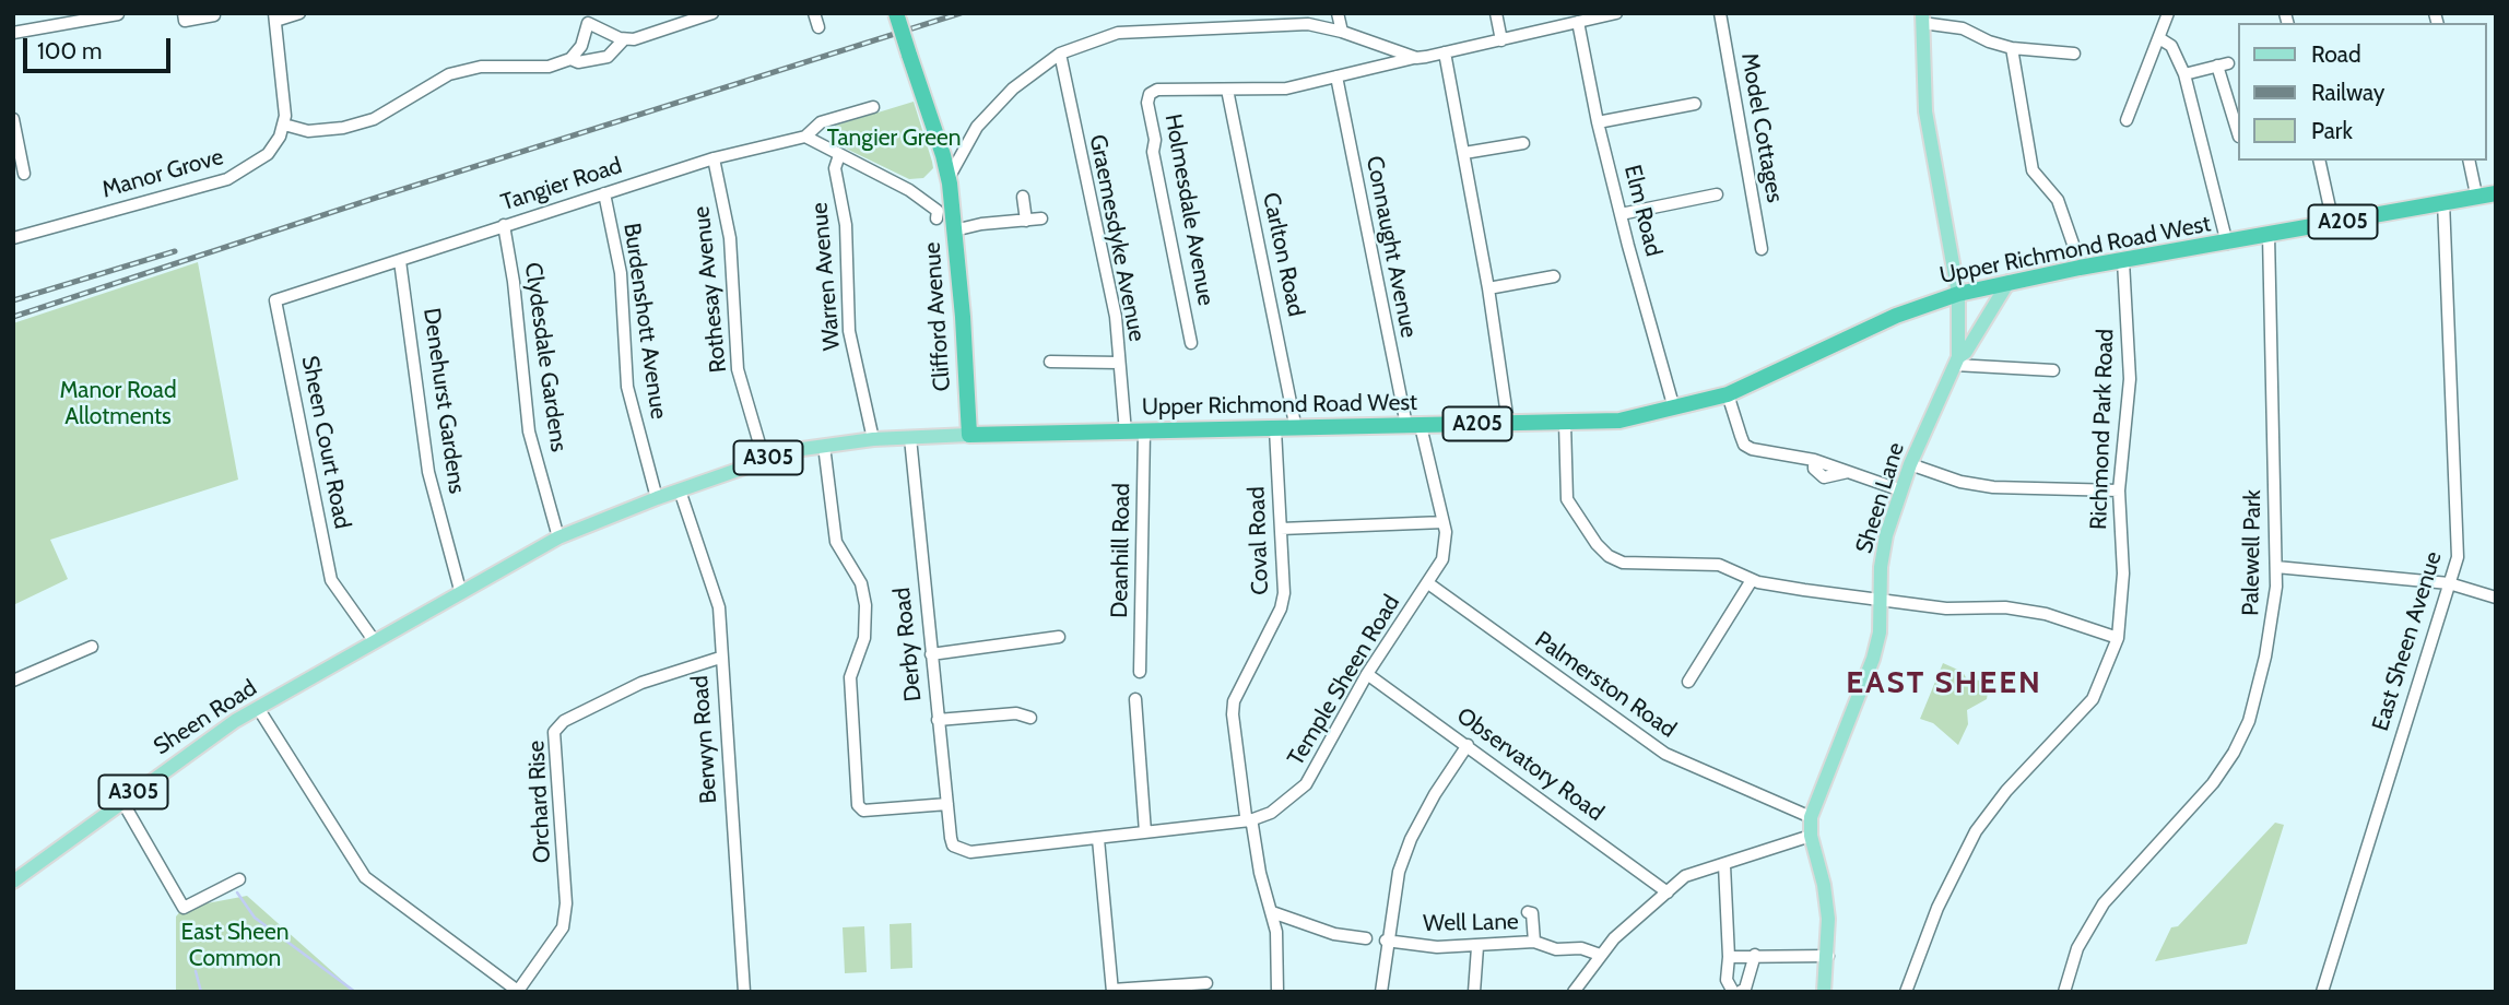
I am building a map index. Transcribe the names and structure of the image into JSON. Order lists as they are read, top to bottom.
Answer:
{
  "streets": {
    "highway": ["A205", "Upper Richmond Road West", "Clifford Avenue"],
    "main road": ["A305", "Sheen Lane", "Sheen Road"],
    "street": [
      "Model Cottages",
      "Manor Grove",
      "Tangier Road",
      "Holmesdale Avenue",
      "Elm Road",
      "Graemesdyke Avenue",
      "Connaught Avenue",
      "Carlton Road",
      "Warren Avenue",
      "Rothesay Avenue",
      "Burdenshott Avenue",
      "Clydesdale Gardens",
      "Denehurst Gardens",
      "Richmond Park Road",
      "Sheen Court Road",
      "Coval Road",
      "Deanhill Road",
      "Palewell Park",
      "East Sheen Avenue",
      "Derby Road",
      "Temple Sheen Road",
      "Palmerston Road",
      "Berwyn Road",
      "Observatory Road",
      "Orchard Rise",
      "Well Lane"
    ]
  },
  "crossings": [
    ["Tangier Road", "Rothesay Avenue"],
    ["Tangier Road", "Burdenshott Avenue"],
    ["Tangier Road", "Clydesdale Gardens"],
    ["Tangier Road", "Denehurst Gardens"],
    ["Tangier Road", "Sheen Court Road"],
    ["Holmesdale Avenue", "Carlton Road"],
    ["Elm Road", "Upper Richmond Road West"],
    ["Graemesdyke Avenue", "Upper Richmond Road West"],
    ["Connaught Avenue", "Upper Richmond Road West"],
    ["Connaught Avenue", "Temple Sheen Road"],
    ["Upper Richmond Road West", "Carlton Road"],
    ["Upper Richmond Road West", "Warren Avenue"],
    ["Upper Richmond Road West", "Rothesay Avenue"],
    ["Upper Richmond Road West", "Clifford Avenue"],
    ["Upper Richmond Road West", "Burdenshott Avenue"],
    ["Upper Richmond Road West", "Clydesdale Gardens"],
    ["Upper Richmond Road West", "Denehurst Gardens"],
    ["Upper Richmond Road West", "Richmond Park Road"],
    ["Upper Richmond Road West", "Sheen Court Road"],
    ["Upper Richmond Road West", "Sheen Lane"],
    ["Upper Richmond Road West", "Coval Road"],
    ["Upper Richmond Road West", "Deanhill Road"],
    ["Upper Richmond Road West", "Palewell Park"],
    ["Upper Richmond Road West", "East Sheen Avenue"],
    ["Upper Richmond Road West", "Derby Road"],
    ["Upper Richmond Road West", "Temple Sheen Road"],
    ["Upper Richmond Road West", "Sheen Road"],
    ["Upper Richmond Road West", "Berwyn Road"],
    ["Sheen Lane", "Palmerston Road"],
    ["Coval Road", "Temple Sheen Road"],
    ["Derby Road", "Temple Sheen Road"],
    ["Temple Sheen Road", "Palmerston Road"],
    ["Temple Sheen Road", "Observatory Road"],
    ["Berwyn Road", "Orchard Rise"]
  ],
  "districts": ["EAST SHEEN"],
  "parks": ["Tangier Green", "Manor Road Allotments", "East Sheen Common"],
  "legend": ["Road", "Railway", "Park"],
  "scale_bar": "100 m"
}
